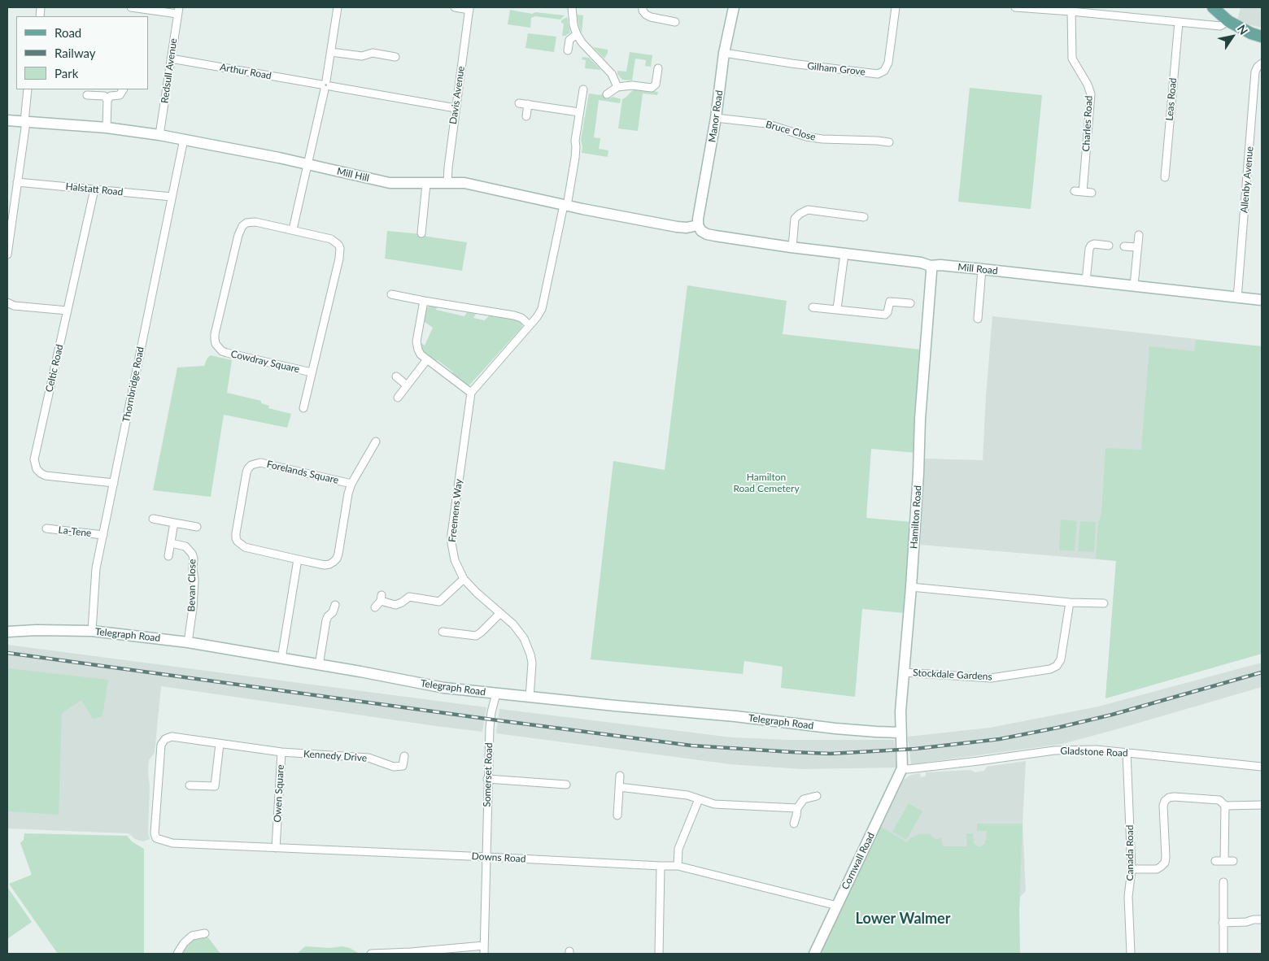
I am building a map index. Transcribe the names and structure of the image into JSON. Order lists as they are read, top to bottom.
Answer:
{
  "streets": {
    "street": [
      "Gilham Grove",
      "Redsull Avenue",
      "Arthur Road",
      "Davis Avenue",
      "Leas Road",
      "Manor Road",
      "Charles Road",
      "Bruce Close",
      "Mill Hill",
      "Allenby Avenue",
      "Halstatt Road",
      "Mill Road",
      "Cowdray Square",
      "Celtic Road",
      "Thornbridge Road",
      "Forelands Square",
      "Freemens Way",
      "Hamilton Road",
      "La-Tene",
      "Bevan Close",
      "Telegraph Road",
      "Stockdale Gardens",
      "Gladstone Road",
      "Kennedy Drive",
      "Somerset Road",
      "Owen Square",
      "Canada Road",
      "Downs Road",
      "Cornwall Road"
    ]
  },
  "crossings": [
    ["Gilham Grove", "Manor Road"],
    ["Redsull Avenue", "Arthur Road"],
    ["Redsull Avenue", "Mill Hill"],
    ["Arthur Road", "Davis Avenue"],
    ["Davis Avenue", "Mill Hill"],
    ["Manor Road", "Bruce Close"],
    ["Manor Road", "Mill Hill"],
    ["Manor Road", "Mill Road"],
    ["Mill Hill", "Mill Road"],
    ["Mill Hill", "Thornbridge Road"],
    ["Allenby Avenue", "Mill Road"],
    ["Halstatt Road", "Celtic Road"],
    ["Halstatt Road", "Thornbridge Road"],
    ["Mill Road", "Hamilton Road"],
    ["Celtic Road", "Thornbridge Road"],
    ["Thornbridge Road", "La-Tene"],
    ["Thornbridge Road", "Telegraph Road"],
    ["Freemens Way", "Telegraph Road"],
    ["Hamilton Road", "Telegraph Road"],
    ["Hamilton Road", "Stockdale Gardens"],
    ["Hamilton Road", "Gladstone Road"],
    ["Hamilton Road", "Cornwall Road"],
    ["Bevan Close", "Telegraph Road"],
    ["Telegraph Road", "Somerset Road"],
    ["Gladstone Road", "Canada Road"],
    ["Gladstone Road", "Cornwall Road"],
    ["Kennedy Drive", "Owen Square"],
    ["Somerset Road", "Downs Road"],
    ["Owen Square", "Downs Road"],
    ["Downs Road", "Cornwall Road"]
  ],
  "districts": ["Lower Walmer"],
  "parks": ["Hamilton Road Cemetery"],
  "legend": ["Road", "Railway", "Park"],
  "north": "top right"
}
